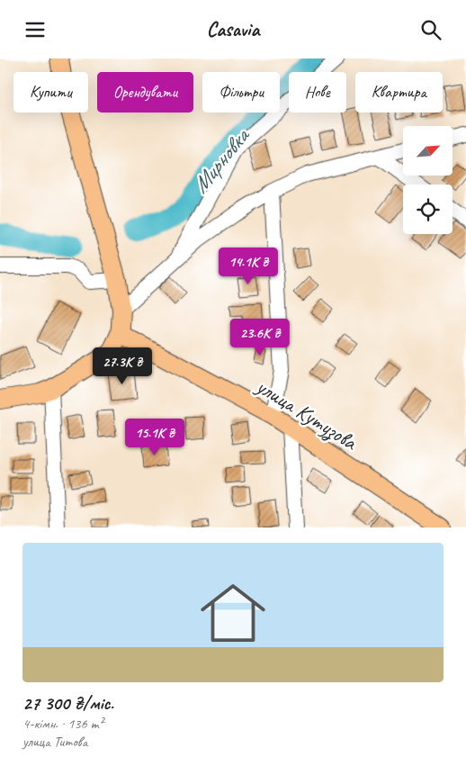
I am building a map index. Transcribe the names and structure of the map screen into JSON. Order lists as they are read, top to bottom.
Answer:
{
  "streets": {
    "main road": ["улица Кутузова"]
  },
  "water": ["Мирновка"],
  "north": "top right",
  "page": {
    "header": "Casavia",
    "chip": [
      "Купити",
      "Орендувати",
      "Фільтри",
      "Нове",
      "Квартира"
    ],
    "price": [
      "14.1K ₴",
      "23.6K ₴",
      "27.3K ₴",
      "15.1K ₴"
    ],
    "list": [
      {
        "name": "27 300 ₴/міс.",
        "note": "4-кімн. · 136 m² · улица Титова"
      }
    ]
  }
}
